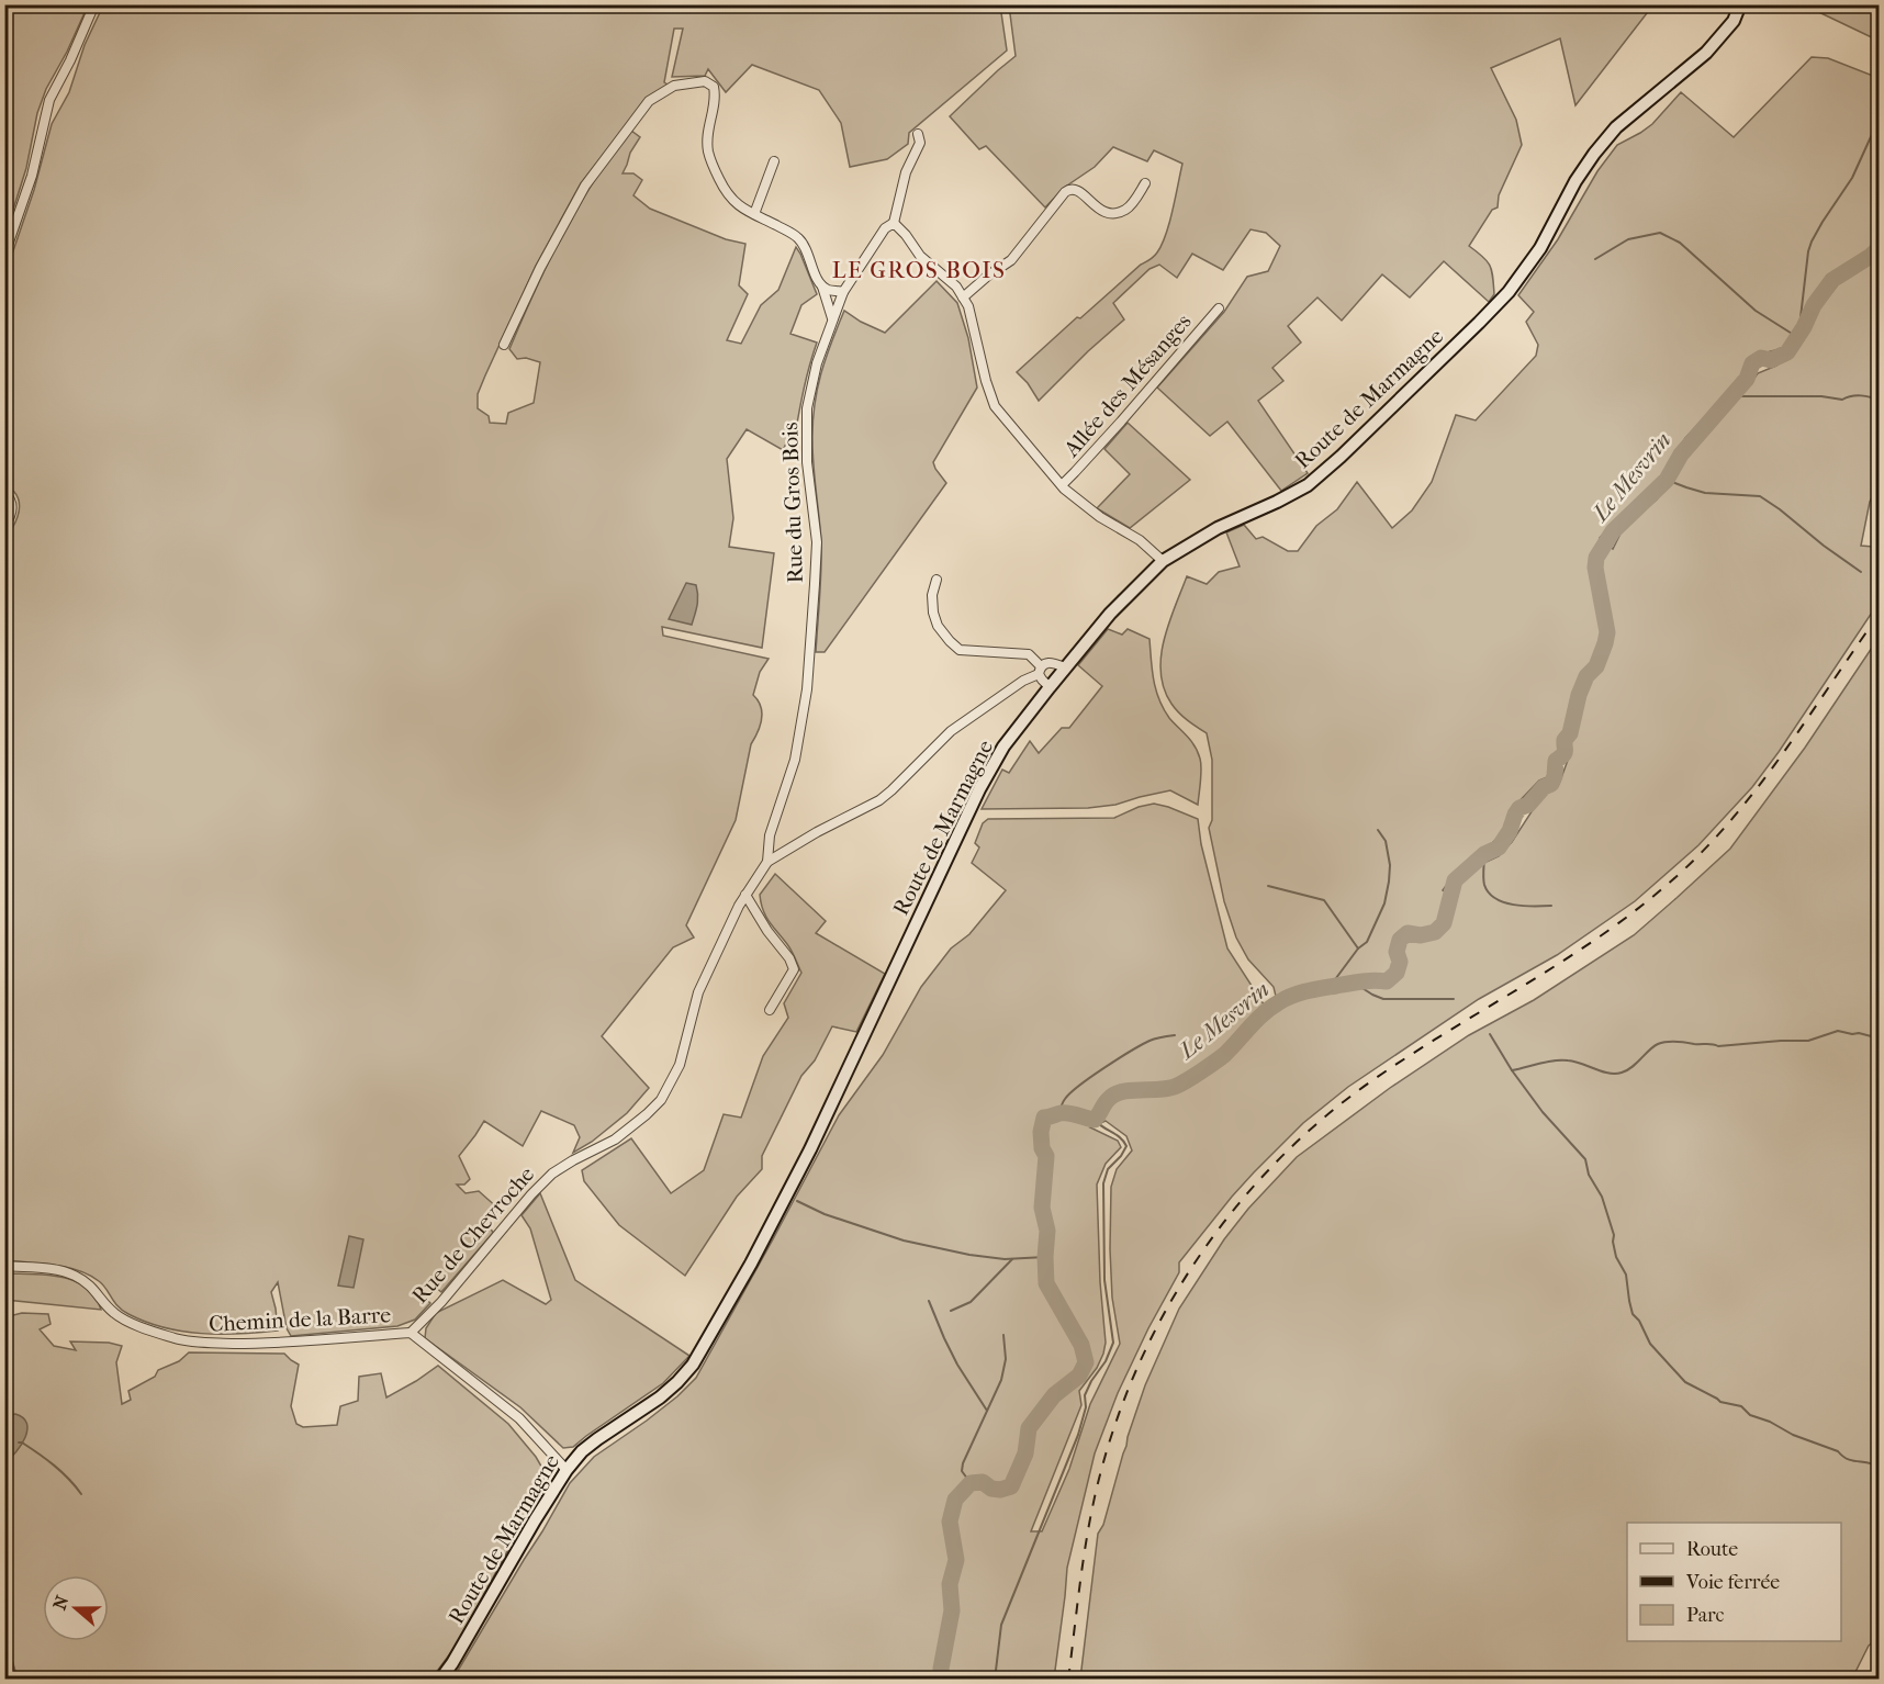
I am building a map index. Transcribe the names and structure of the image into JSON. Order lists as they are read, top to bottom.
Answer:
{
  "streets": {
    "main road": ["Route de Marmagne"],
    "street": [
      "Allée des Mésanges",
      "Rue du Gros Bois",
      "Rue de Chevroche",
      "Chemin de la Barre"
    ]
  },
  "crossings": [
    ["Route de Marmagne", "Chemin de la Barre"],
    ["Rue du Gros Bois", "Rue de Chevroche"],
    ["Rue de Chevroche", "Chemin de la Barre"]
  ],
  "districts": ["LE GROS BOIS"],
  "water": ["Le Mesvrin"],
  "legend": ["Route", "Voie ferrée", "Parc"],
  "north": "left"
}
